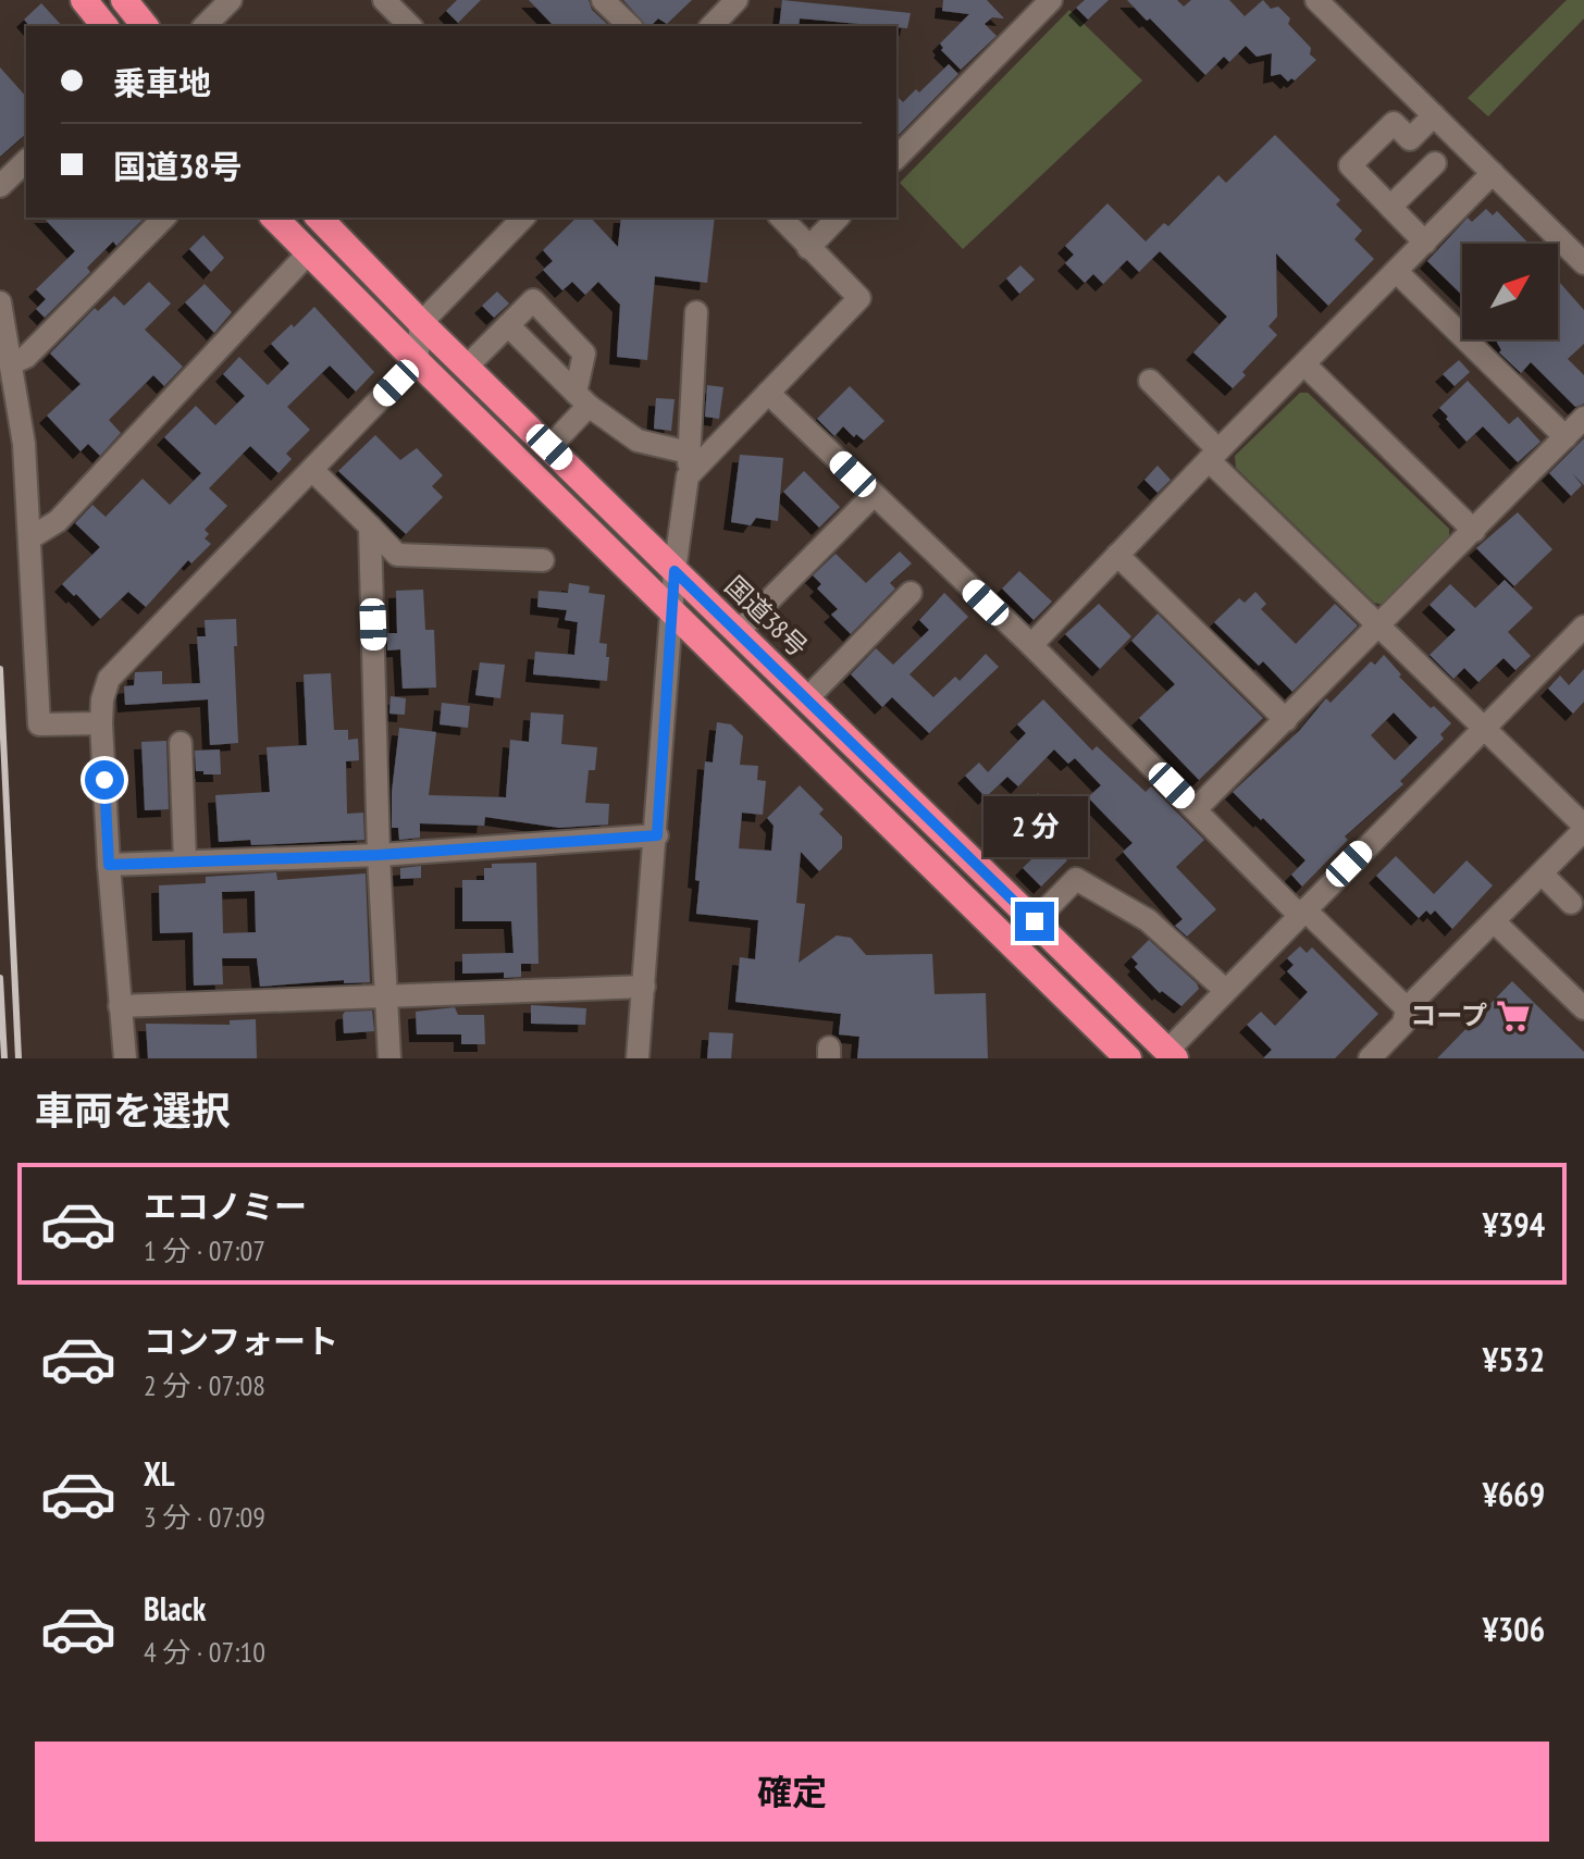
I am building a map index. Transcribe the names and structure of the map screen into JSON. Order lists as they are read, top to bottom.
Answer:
{
  "streets": {
    "highway": ["国道38号"]
  },
  "places": {
    "supermarket": ["コープ"]
  },
  "north": "top right",
  "page": {
    "banner": ["乗車地", "国道38号"],
    "bubble": "2 分",
    "heading": "車両を選択",
    "list": [
      {
        "name": "エコノミー",
        "note": "1 分 · 07:07",
        "value": "¥394"
      },
      {
        "name": "コンフォート",
        "note": "2 分 · 07:08",
        "value": "¥532"
      },
      {
        "name": "XL",
        "note": "3 分 · 07:09",
        "value": "¥669"
      },
      {
        "name": "Black",
        "note": "4 分 · 07:10",
        "value": "¥306"
      }
    ],
    "buttons": "確定"
  }
}
